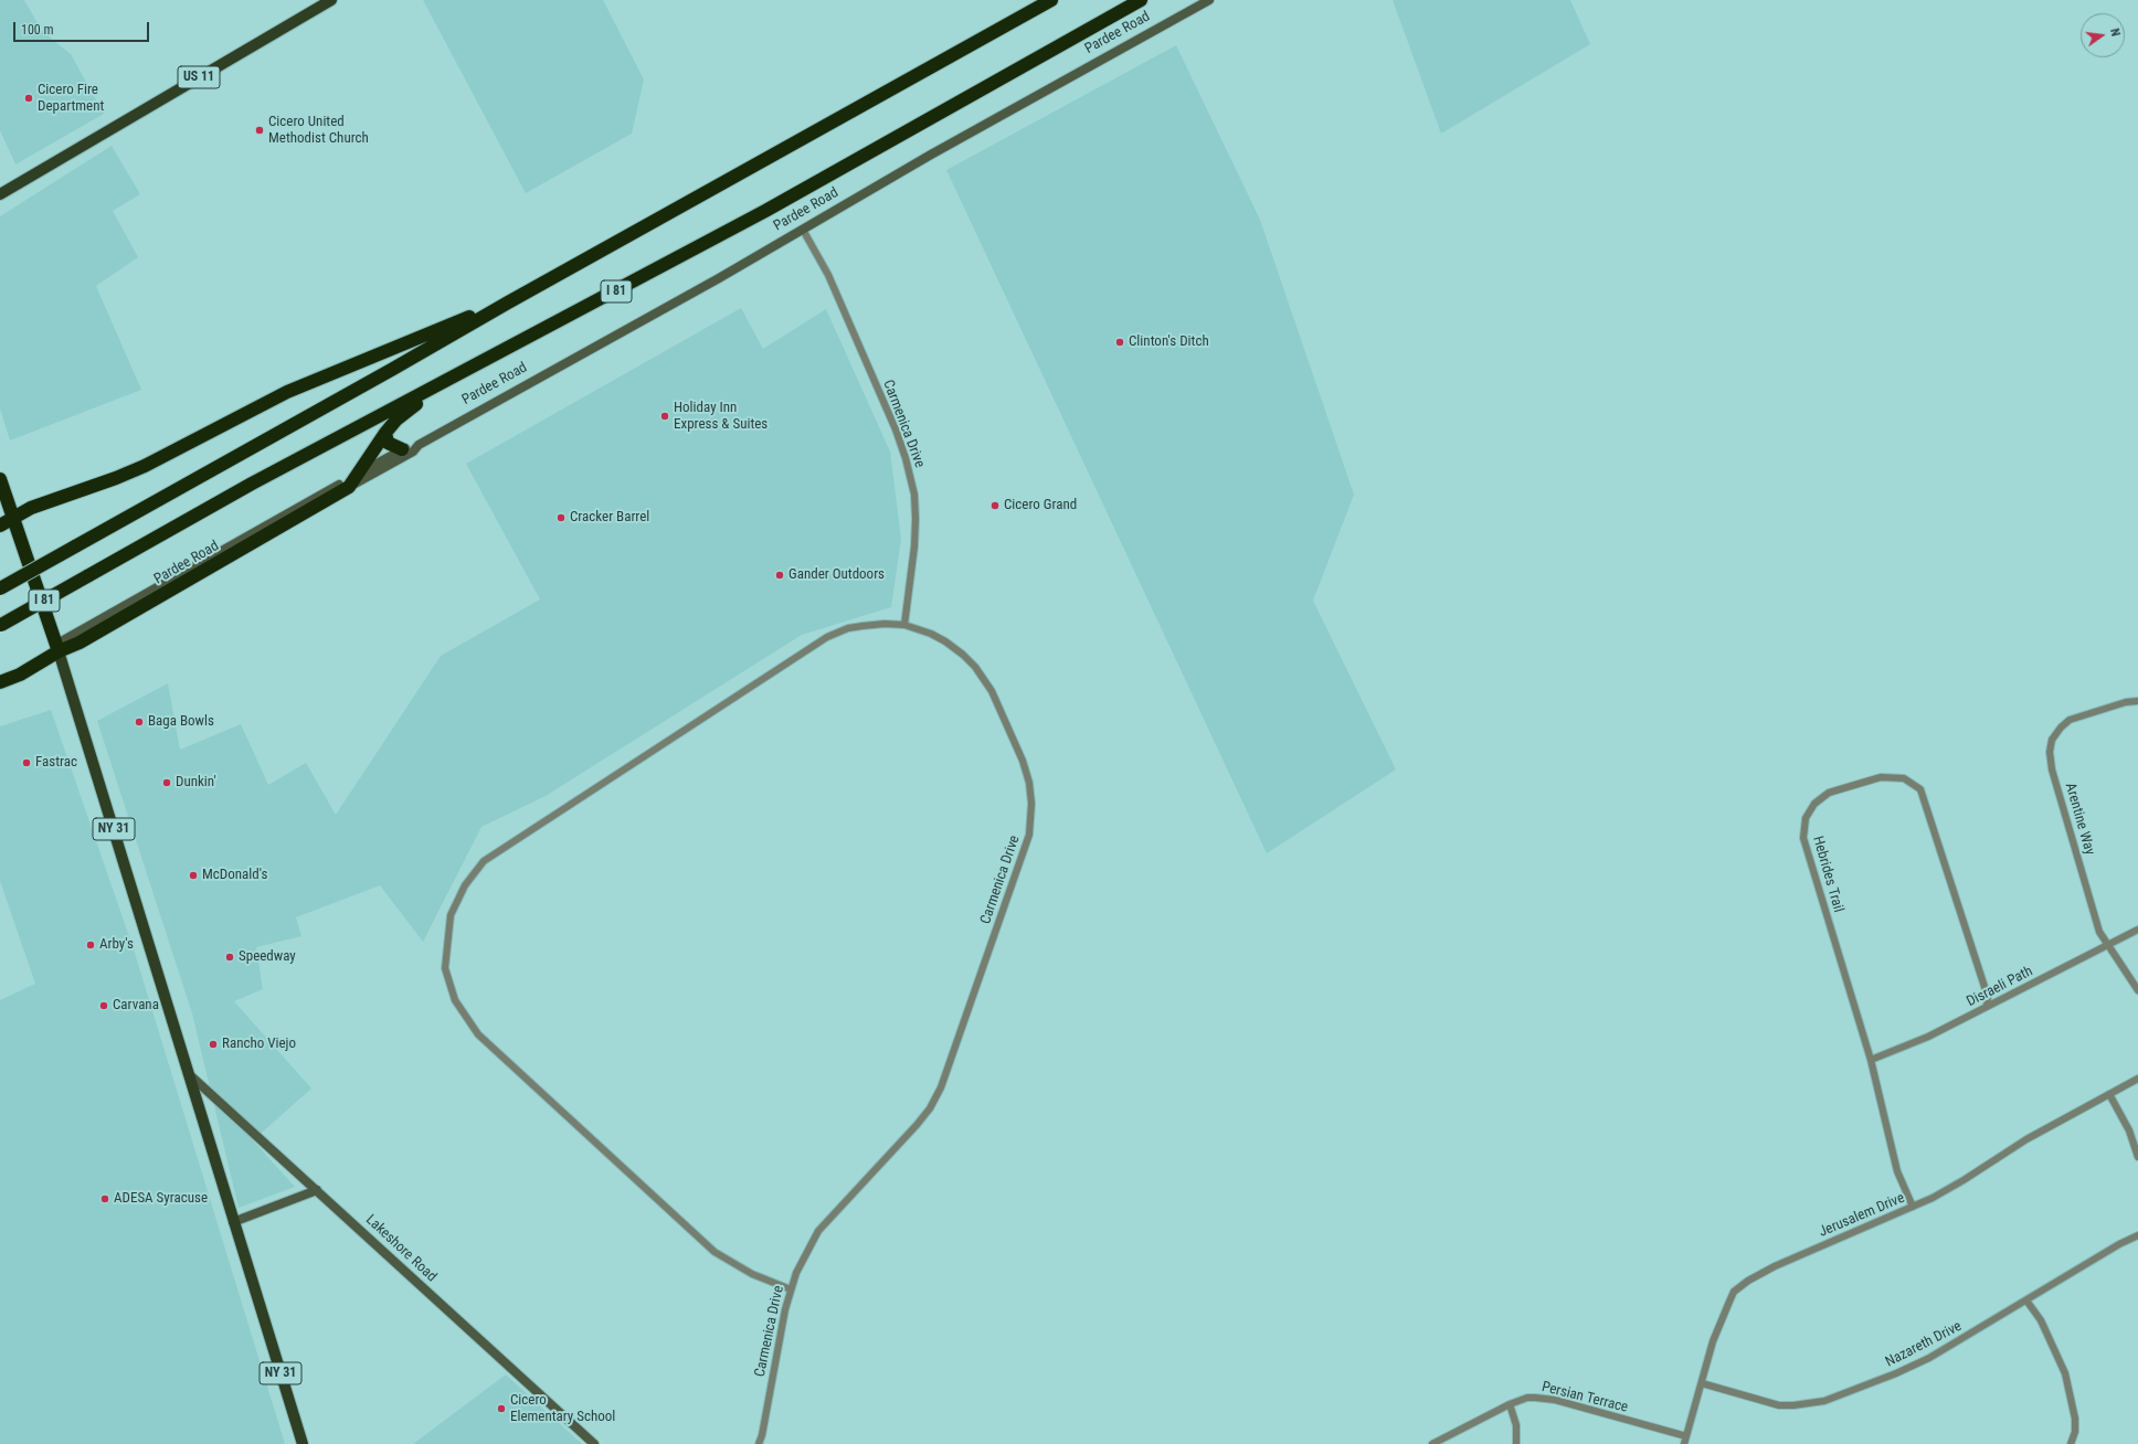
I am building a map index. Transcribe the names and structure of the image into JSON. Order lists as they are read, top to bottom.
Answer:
{
  "streets": {
    "highway": ["Pardee Road", "I 81", "NY 31"],
    "main road": ["US 11"],
    "street": [
      "Carmenica Drive",
      "Arentine Way",
      "Hebrides Trail",
      "Disraeli Path",
      "Jerusalem Drive",
      "Lakeshore Road",
      "Nazareth Drive",
      "Persian Terrace"
    ]
  },
  "crossings": [
    ["Pardee Road", "Carmenica Drive"],
    ["Pardee Road", "NY 31"],
    ["Arentine Way", "Disraeli Path"],
    ["NY 31", "Lakeshore Road"],
    ["Hebrides Trail", "Disraeli Path"],
    ["Hebrides Trail", "Jerusalem Drive"],
    ["Jerusalem Drive", "Nazareth Drive"],
    ["Jerusalem Drive", "Persian Terrace"]
  ],
  "places": [
    "Cicero Fire Department",
    "Cicero United Methodist Church",
    "Clinton's Ditch",
    "Holiday Inn Express & Suites",
    "Cicero Grand",
    "Cracker Barrel",
    "Gander Outdoors",
    "Baga Bowls",
    "Fastrac",
    "Dunkin'",
    "McDonald's",
    "Arby's",
    "Speedway",
    "Carvana",
    "Rancho Viejo",
    "ADESA Syracuse",
    "Cicero Elementary School"
  ],
  "scale_bar": "100 m",
  "north": "right"
}
